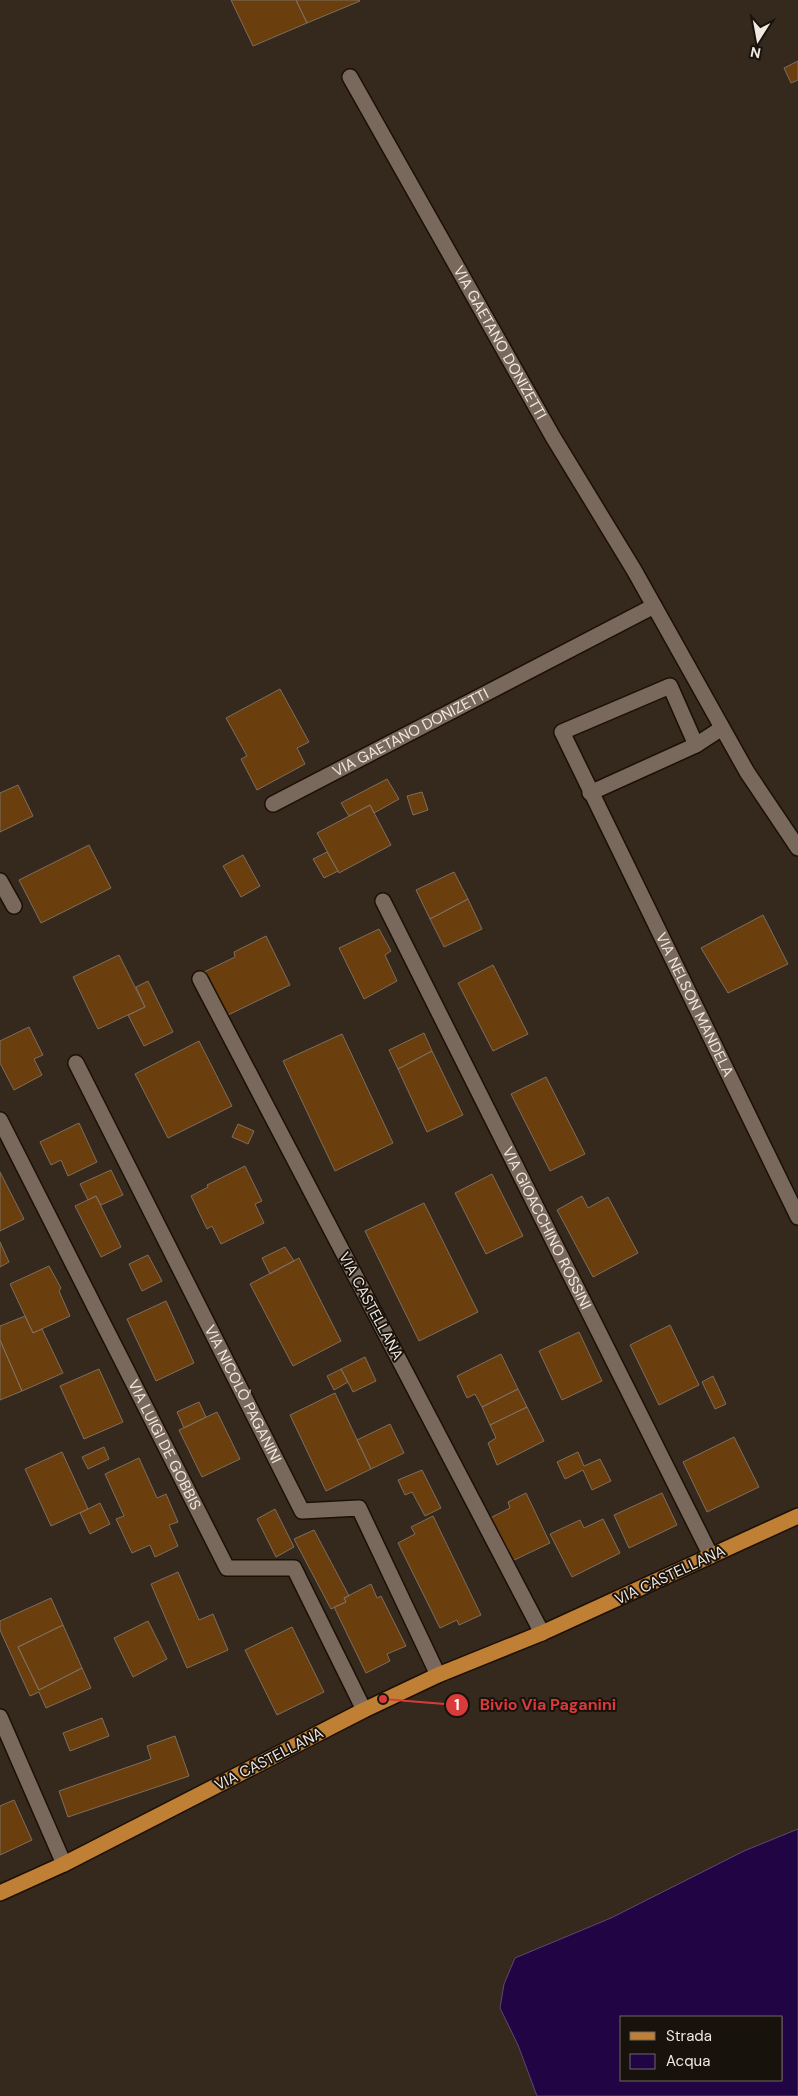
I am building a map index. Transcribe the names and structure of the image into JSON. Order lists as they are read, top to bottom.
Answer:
{
  "streets": {
    "main road": ["VIA CASTELLANA"],
    "street": [
      "VIA GAETANO DONIZETTI",
      "VIA NELSON MANDELA",
      "VIA GIOACCHINO ROSSINI",
      "VIA NICOLÒ PAGANINI",
      "VIA LUIGI DE GOBBIS"
    ]
  },
  "crossings": [
    ["VIA GIOACCHINO ROSSINI", "VIA CASTELLANA"],
    ["VIA CASTELLANA", "VIA NICOLÒ PAGANINI"],
    ["VIA CASTELLANA", "VIA LUIGI DE GOBBIS"]
  ],
  "places": ["Bivio Via Paganini"],
  "legend": ["Strada", "Acqua"],
  "north": "bottom"
}
